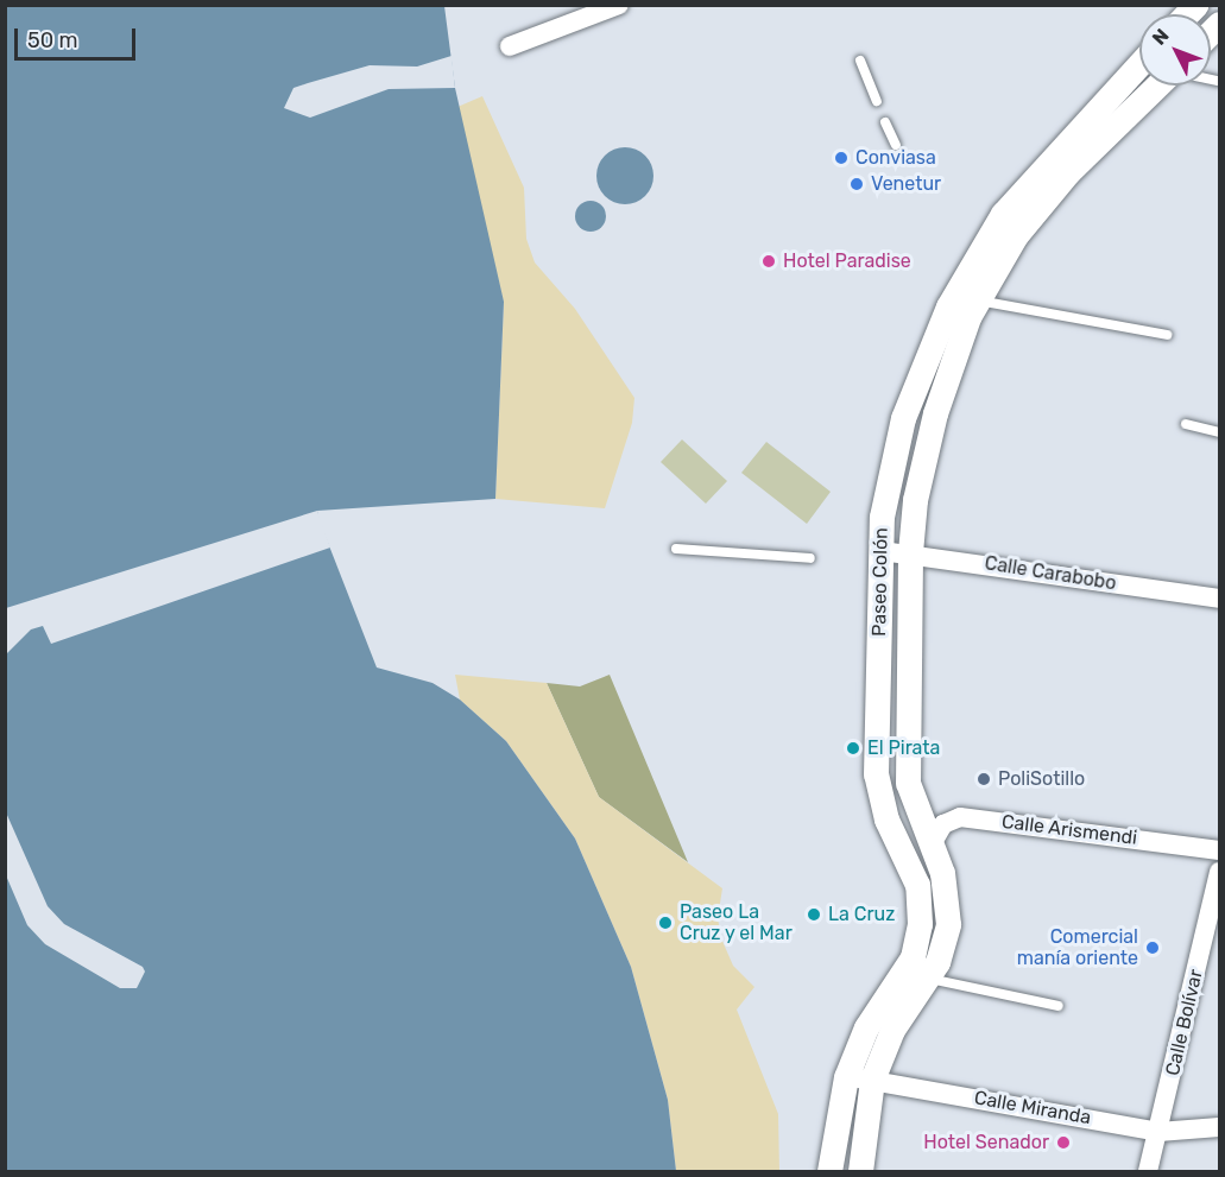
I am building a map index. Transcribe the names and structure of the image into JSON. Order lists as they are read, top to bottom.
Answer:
{
  "streets": {
    "street": [
      "Calle Carabobo",
      "Paseo Colón",
      "Calle Arismendi",
      "Calle Bolívar",
      "Calle Miranda"
    ]
  },
  "crossings": [
    ["Calle Carabobo", "Paseo Colón"],
    ["Paseo Colón", "Calle Arismendi"],
    ["Paseo Colón", "Calle Miranda"],
    ["Calle Bolívar", "Calle Miranda"]
  ],
  "places": [
    "Conviasa",
    "Venetur",
    "Hotel Paradise",
    "El Pirata",
    "PoliSotillo",
    "La Cruz",
    "Paseo La Cruz y el Mar",
    "Comercial manía oriente",
    "Hotel Senador"
  ],
  "scale_bar": "50 m",
  "north": "top left"
}
